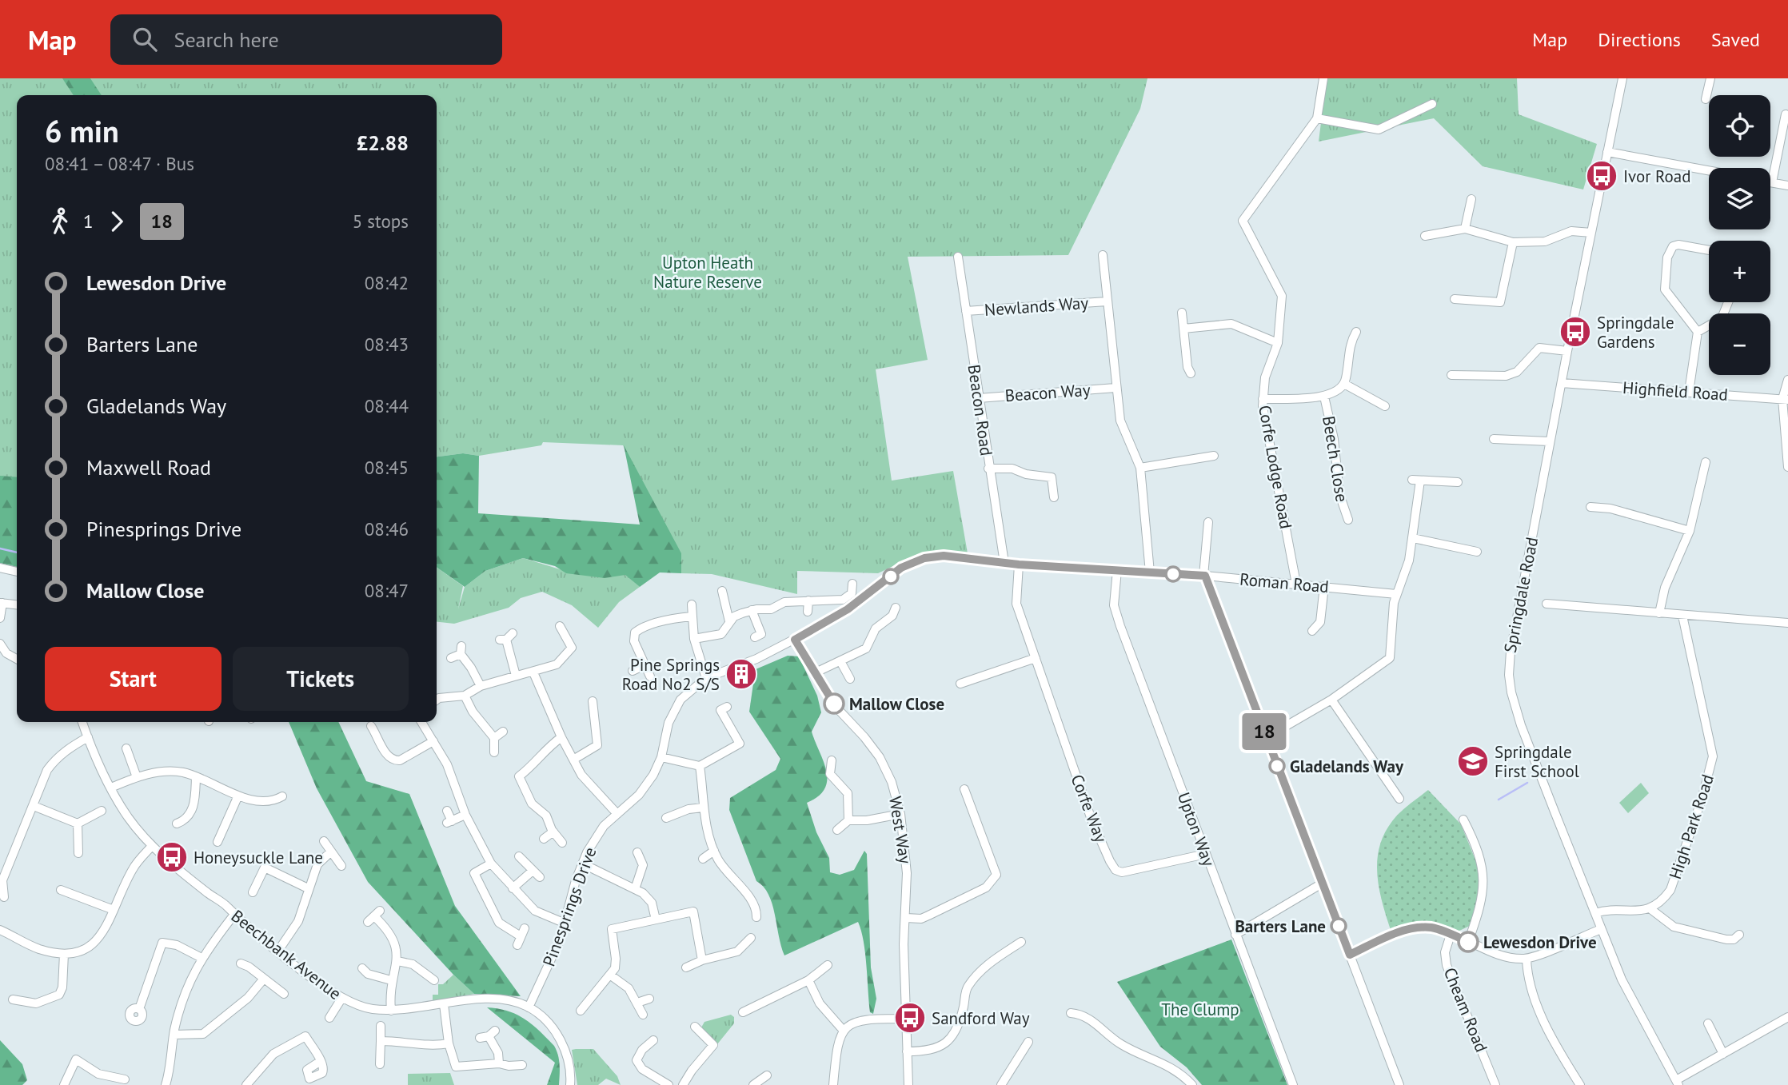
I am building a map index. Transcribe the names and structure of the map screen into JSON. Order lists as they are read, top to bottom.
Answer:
{
  "streets": {
    "street": [
      "Newlands Way",
      "Highfield Road",
      "Beacon Way",
      "Beacon Road",
      "Beech Close",
      "Corfe Lodge Road",
      "Roman Road",
      "Springdale Road",
      "Corfe Way",
      "High Park Road",
      "Upton Way",
      "West Way",
      "Pinesprings Drive",
      "Beechbank Avenue",
      "Cheam Road"
    ]
  },
  "crossings": [
    ["Newlands Way", "Beacon Road"],
    ["Highfield Road", "Springdale Road"],
    ["Beacon Way", "Beacon Road"],
    ["Beacon Road", "Roman Road"],
    ["Beacon Road", "Pinesprings Drive"],
    ["Beech Close", "Corfe Lodge Road"],
    ["Corfe Lodge Road", "Roman Road"],
    ["Roman Road", "Corfe Way"],
    ["Roman Road", "Upton Way"],
    ["Roman Road", "Pinesprings Drive"],
    ["Corfe Way", "Upton Way"],
    ["West Way", "Pinesprings Drive"],
    ["Pinesprings Drive", "Beechbank Avenue"]
  ],
  "parks": ["Upton Heath Nature Reserve", "The Clump"],
  "places": {
    "bus stop": [
      "Ivor Road",
      "Springdale Gardens",
      "Honeysuckle Lane",
      "Sandford Way"
    ],
    "building": ["Pine Springs Road No2 S/S"],
    "other": [
      "Mallow Close",
      "Gladelands Way",
      "Barters Lane",
      "Lewesdon Drive"
    ],
    "school or university": ["Springdale First School"]
  },
  "lines": ["bus line 18"],
  "page": {
    "header": "Map",
    "search": "Search here",
    "nav": ["Map", "Directions", "Saved"],
    "on_map": "18",
    "map_buttons": ["+", "−"],
    "heading": ["6 min", "08:41 – 08:47 · Bus", "£2.88"],
    "legs": ["1", "18", "5 stops"],
    "list": [
      {
        "name": "Lewesdon Drive",
        "value": "08:42"
      },
      {
        "name": "Barters Lane",
        "value": "08:43"
      },
      {
        "name": "Gladelands Way",
        "value": "08:44"
      },
      {
        "name": "Maxwell Road",
        "value": "08:45"
      },
      {
        "name": "Pinesprings Drive",
        "value": "08:46"
      },
      {
        "name": "Mallow Close",
        "value": "08:47"
      }
    ],
    "buttons": ["Start", "Tickets"]
  }
}
